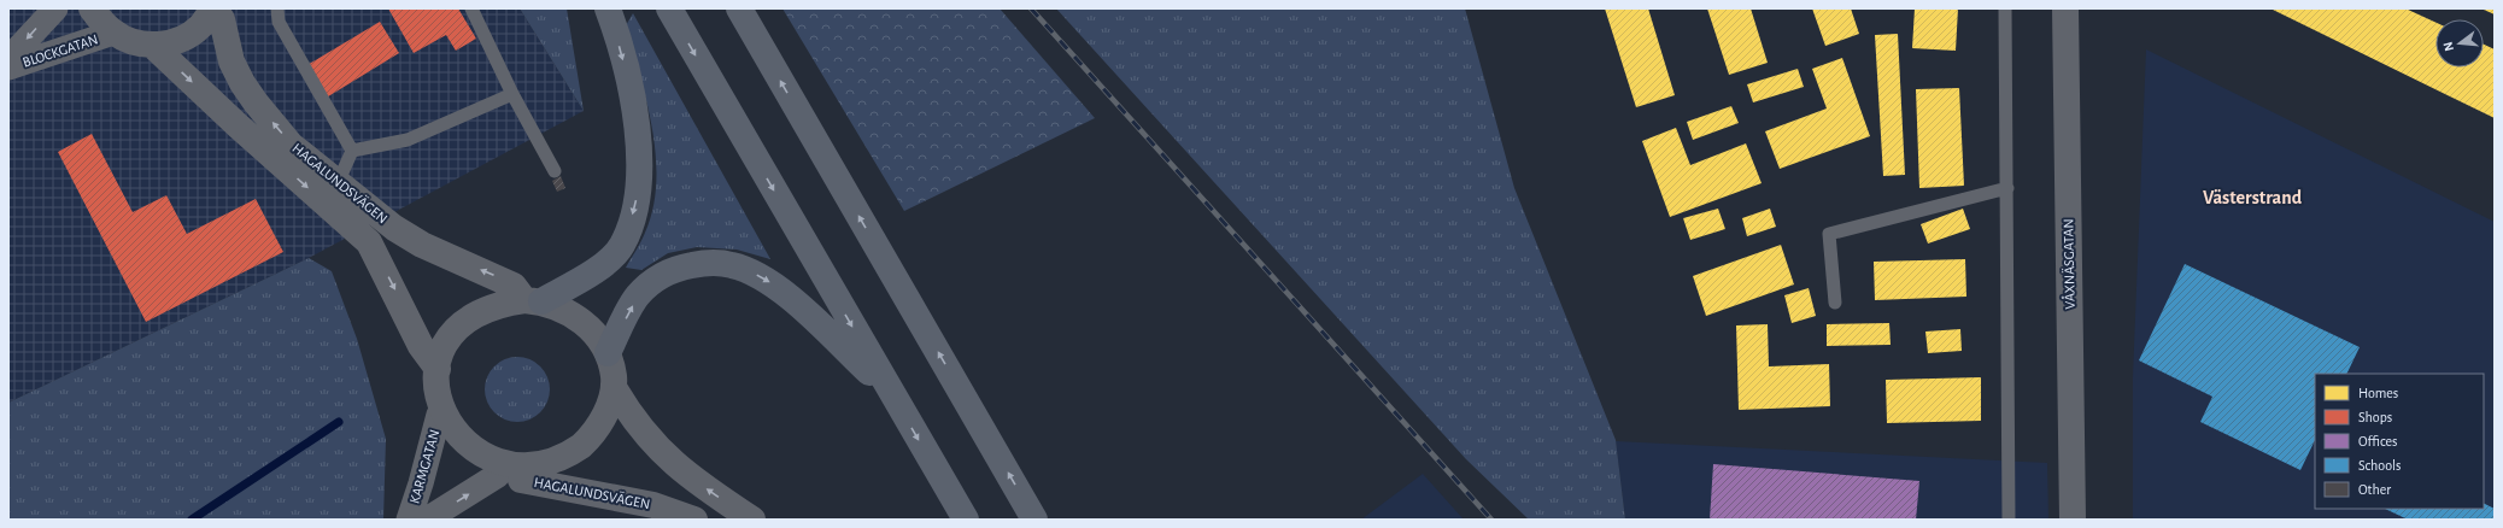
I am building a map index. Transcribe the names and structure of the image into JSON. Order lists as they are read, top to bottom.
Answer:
{
  "streets": {
    "street": [
      "BLOCKGATAN",
      "HAGALUNDSVÄGEN",
      "VÅXNÄSGATAN",
      "KARMGATAN"
    ]
  },
  "crossings": [
    ["HAGALUNDSVÄGEN", "KARMGATAN"]
  ],
  "one_way": ["BLOCKGATAN", "KARMGATAN"],
  "districts": ["Västerstrand"],
  "legend": [
    "Homes",
    "Shops",
    "Offices",
    "Schools",
    "Other"
  ],
  "north": "left"
}
